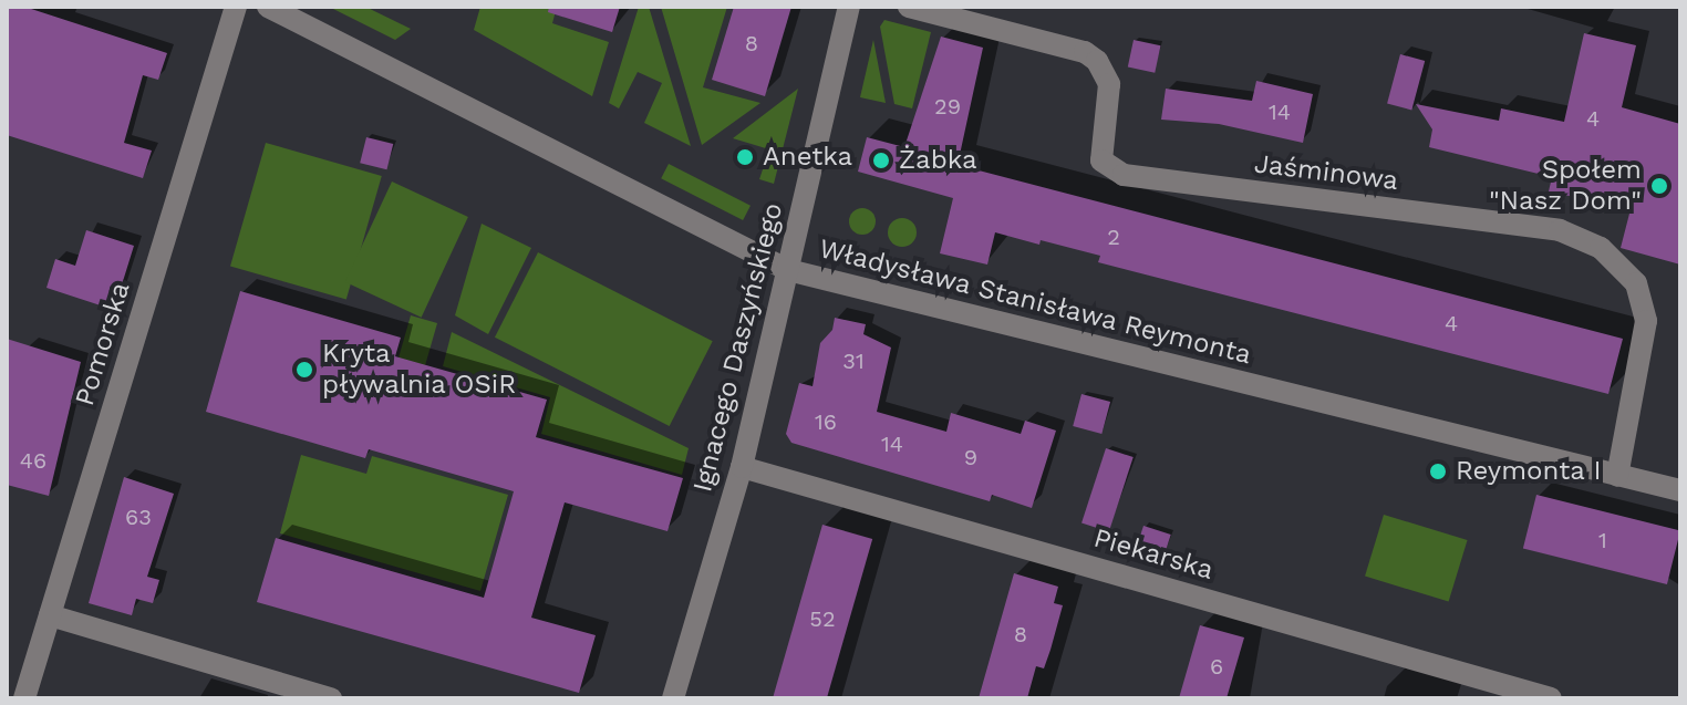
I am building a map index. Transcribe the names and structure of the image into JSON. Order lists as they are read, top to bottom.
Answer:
{
  "streets": {
    "street": [
      "Jaśminowa",
      "Władysława Stanisława Reymonta",
      "Pomorska",
      "Ignacego Daszyńskiego",
      "Piekarska"
    ]
  },
  "crossings": [
    ["Jaśminowa", "Władysława Stanisława Reymonta"],
    ["Władysława Stanisława Reymonta", "Ignacego Daszyńskiego"],
    ["Ignacego Daszyńskiego", "Piekarska"]
  ],
  "places": [
    "Anetka",
    "Żabka",
    "Społem \"Nasz Dom\"",
    "Kryta pływalnia OSiR",
    "Reymonta I"
  ],
  "house_numbers": [
    "8",
    "29",
    "14",
    "4",
    "2",
    "4",
    "31",
    "16",
    "14",
    "9",
    "46",
    "63",
    "1",
    "52",
    "8",
    "6"
  ]
}
